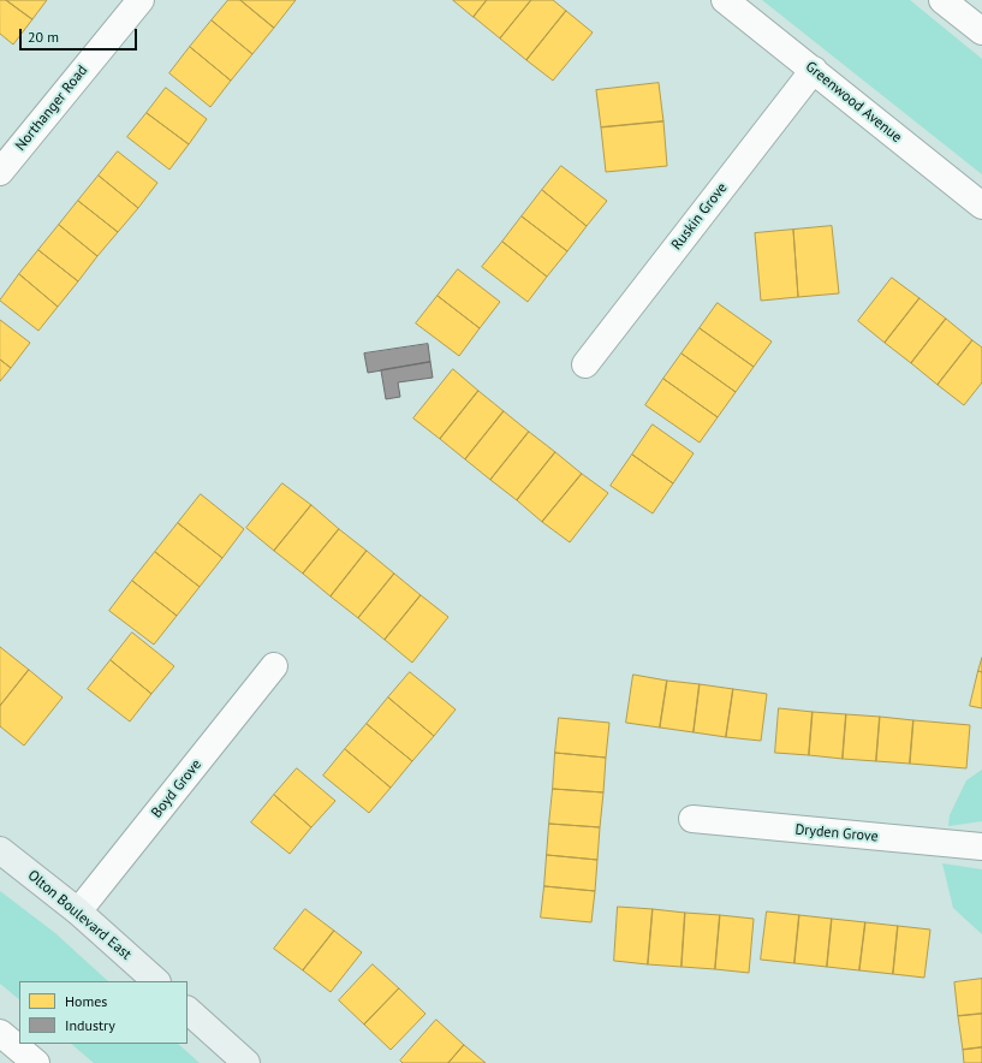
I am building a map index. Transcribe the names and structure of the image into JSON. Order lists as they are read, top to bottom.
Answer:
{
  "streets": {
    "main road": ["Olton Boulevard East"],
    "street": [
      "Greenwood Avenue",
      "Northanger Road",
      "Ruskin Grove",
      "Boyd Grove",
      "Dryden Grove"
    ]
  },
  "crossings": [
    ["Greenwood Avenue", "Ruskin Grove"],
    ["Boyd Grove", "Olton Boulevard East"]
  ],
  "legend": ["Homes", "Industry"],
  "scale_bar": "20 m"
}
